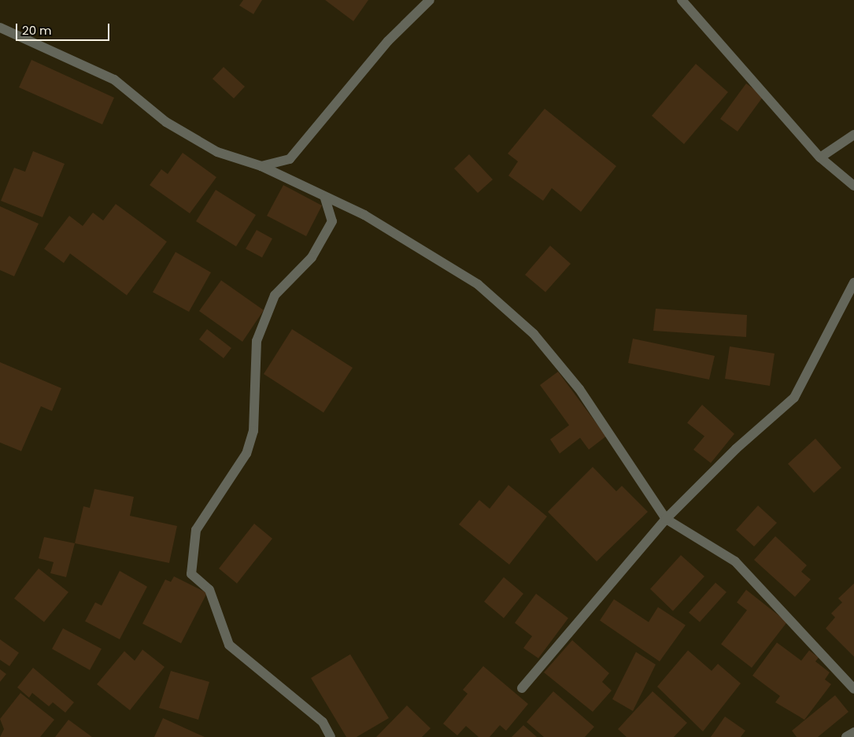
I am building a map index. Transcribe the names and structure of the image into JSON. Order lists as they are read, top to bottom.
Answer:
{
  "scale_bar": "20 m"
}
